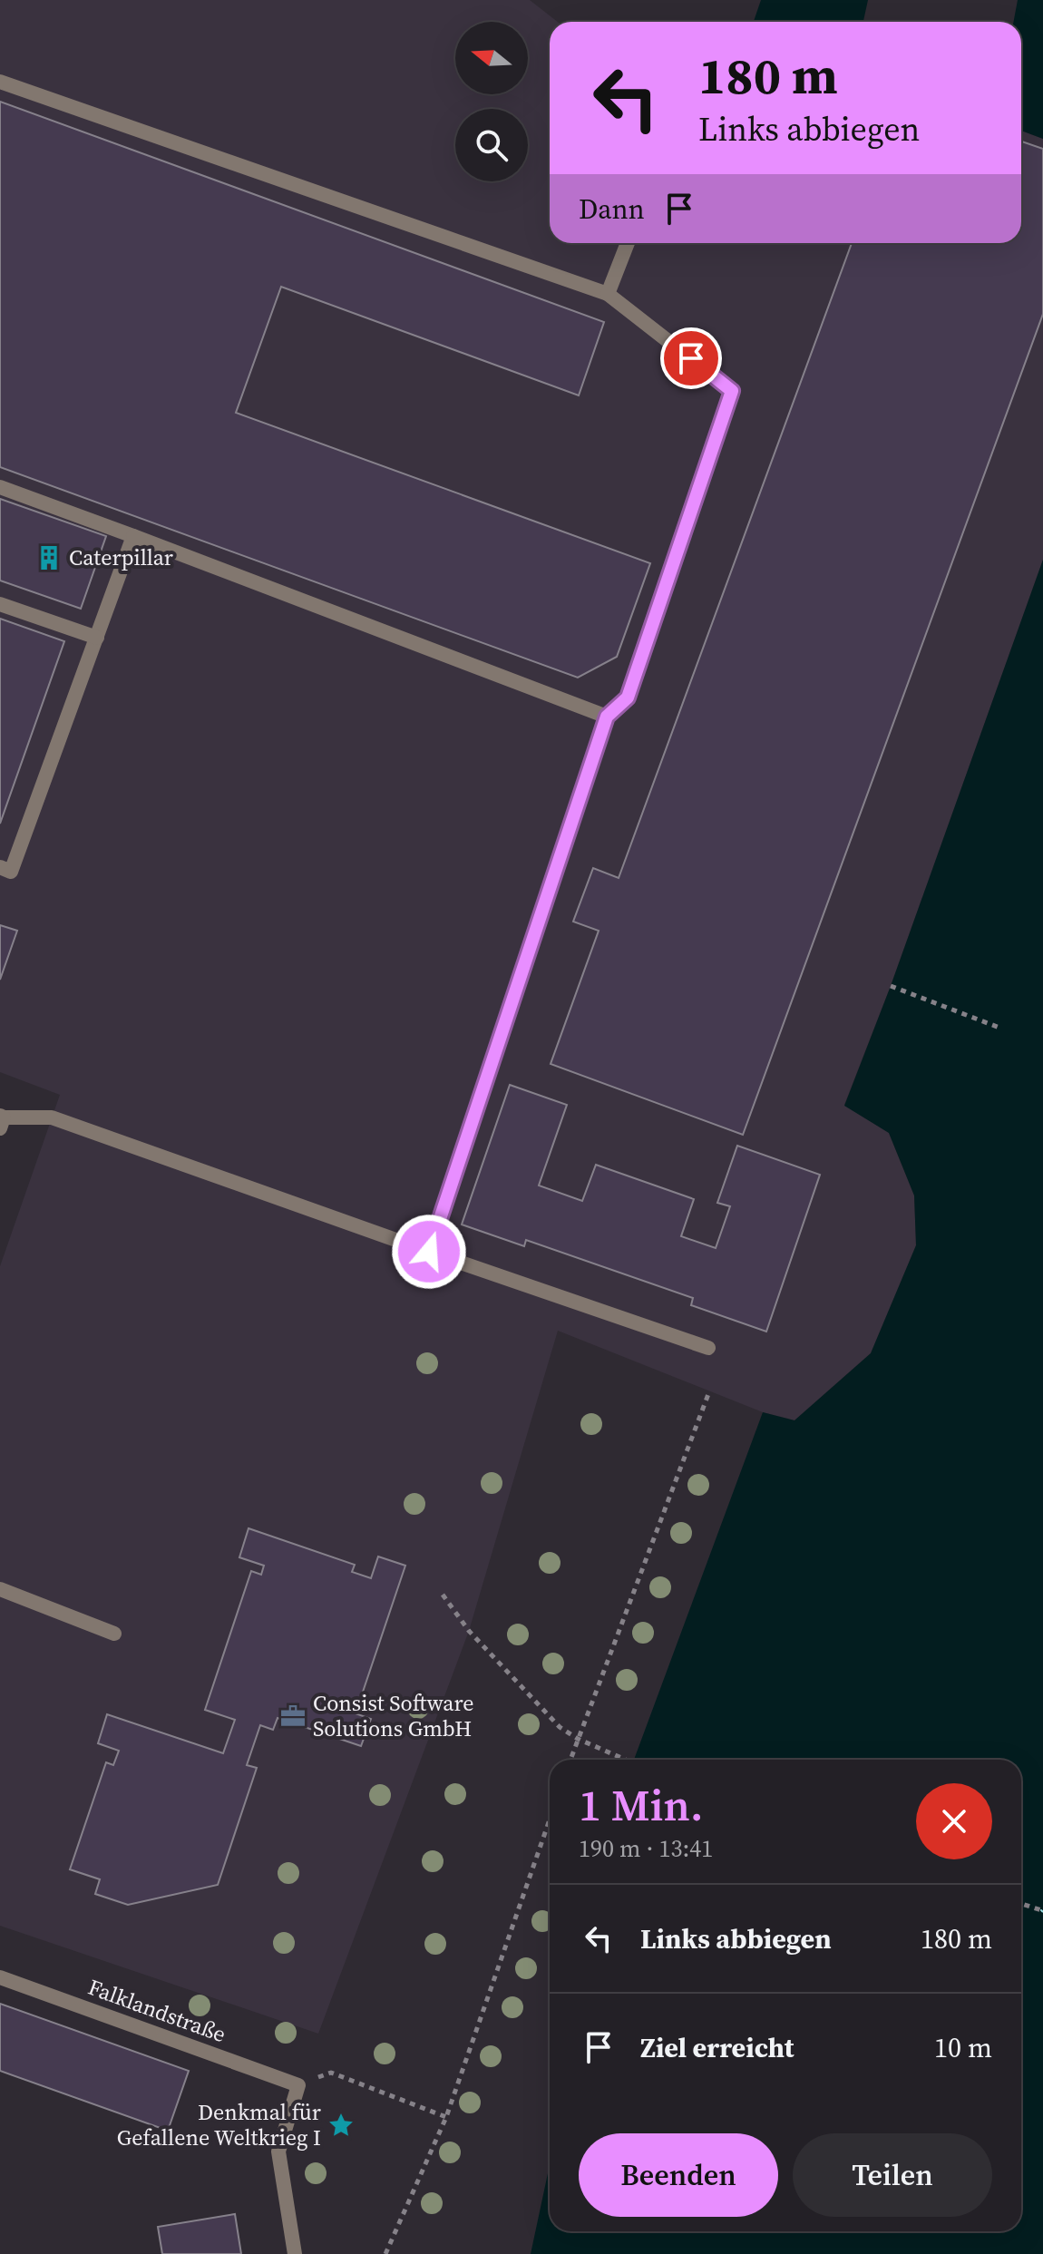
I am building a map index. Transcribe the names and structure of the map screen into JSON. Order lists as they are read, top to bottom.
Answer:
{
  "streets": {
    "street": ["Falklandstraße"]
  },
  "places": {
    "building": ["Caterpillar"],
    "office": ["Consist Software Solutions GmbH"],
    "place": ["Denkmal für Gefallene Weltkrieg I"]
  },
  "north": "left",
  "page": {
    "turn": ["180 m", "Links abbiegen"],
    "then": "Dann",
    "heading": ["1 Min.", "190 m · 13:41"],
    "list": [
      {
        "name": "Links abbiegen",
        "value": "180 m"
      },
      {
        "name": "Ziel erreicht",
        "value": "10 m"
      }
    ],
    "buttons": ["Beenden", "Teilen"]
  }
}
